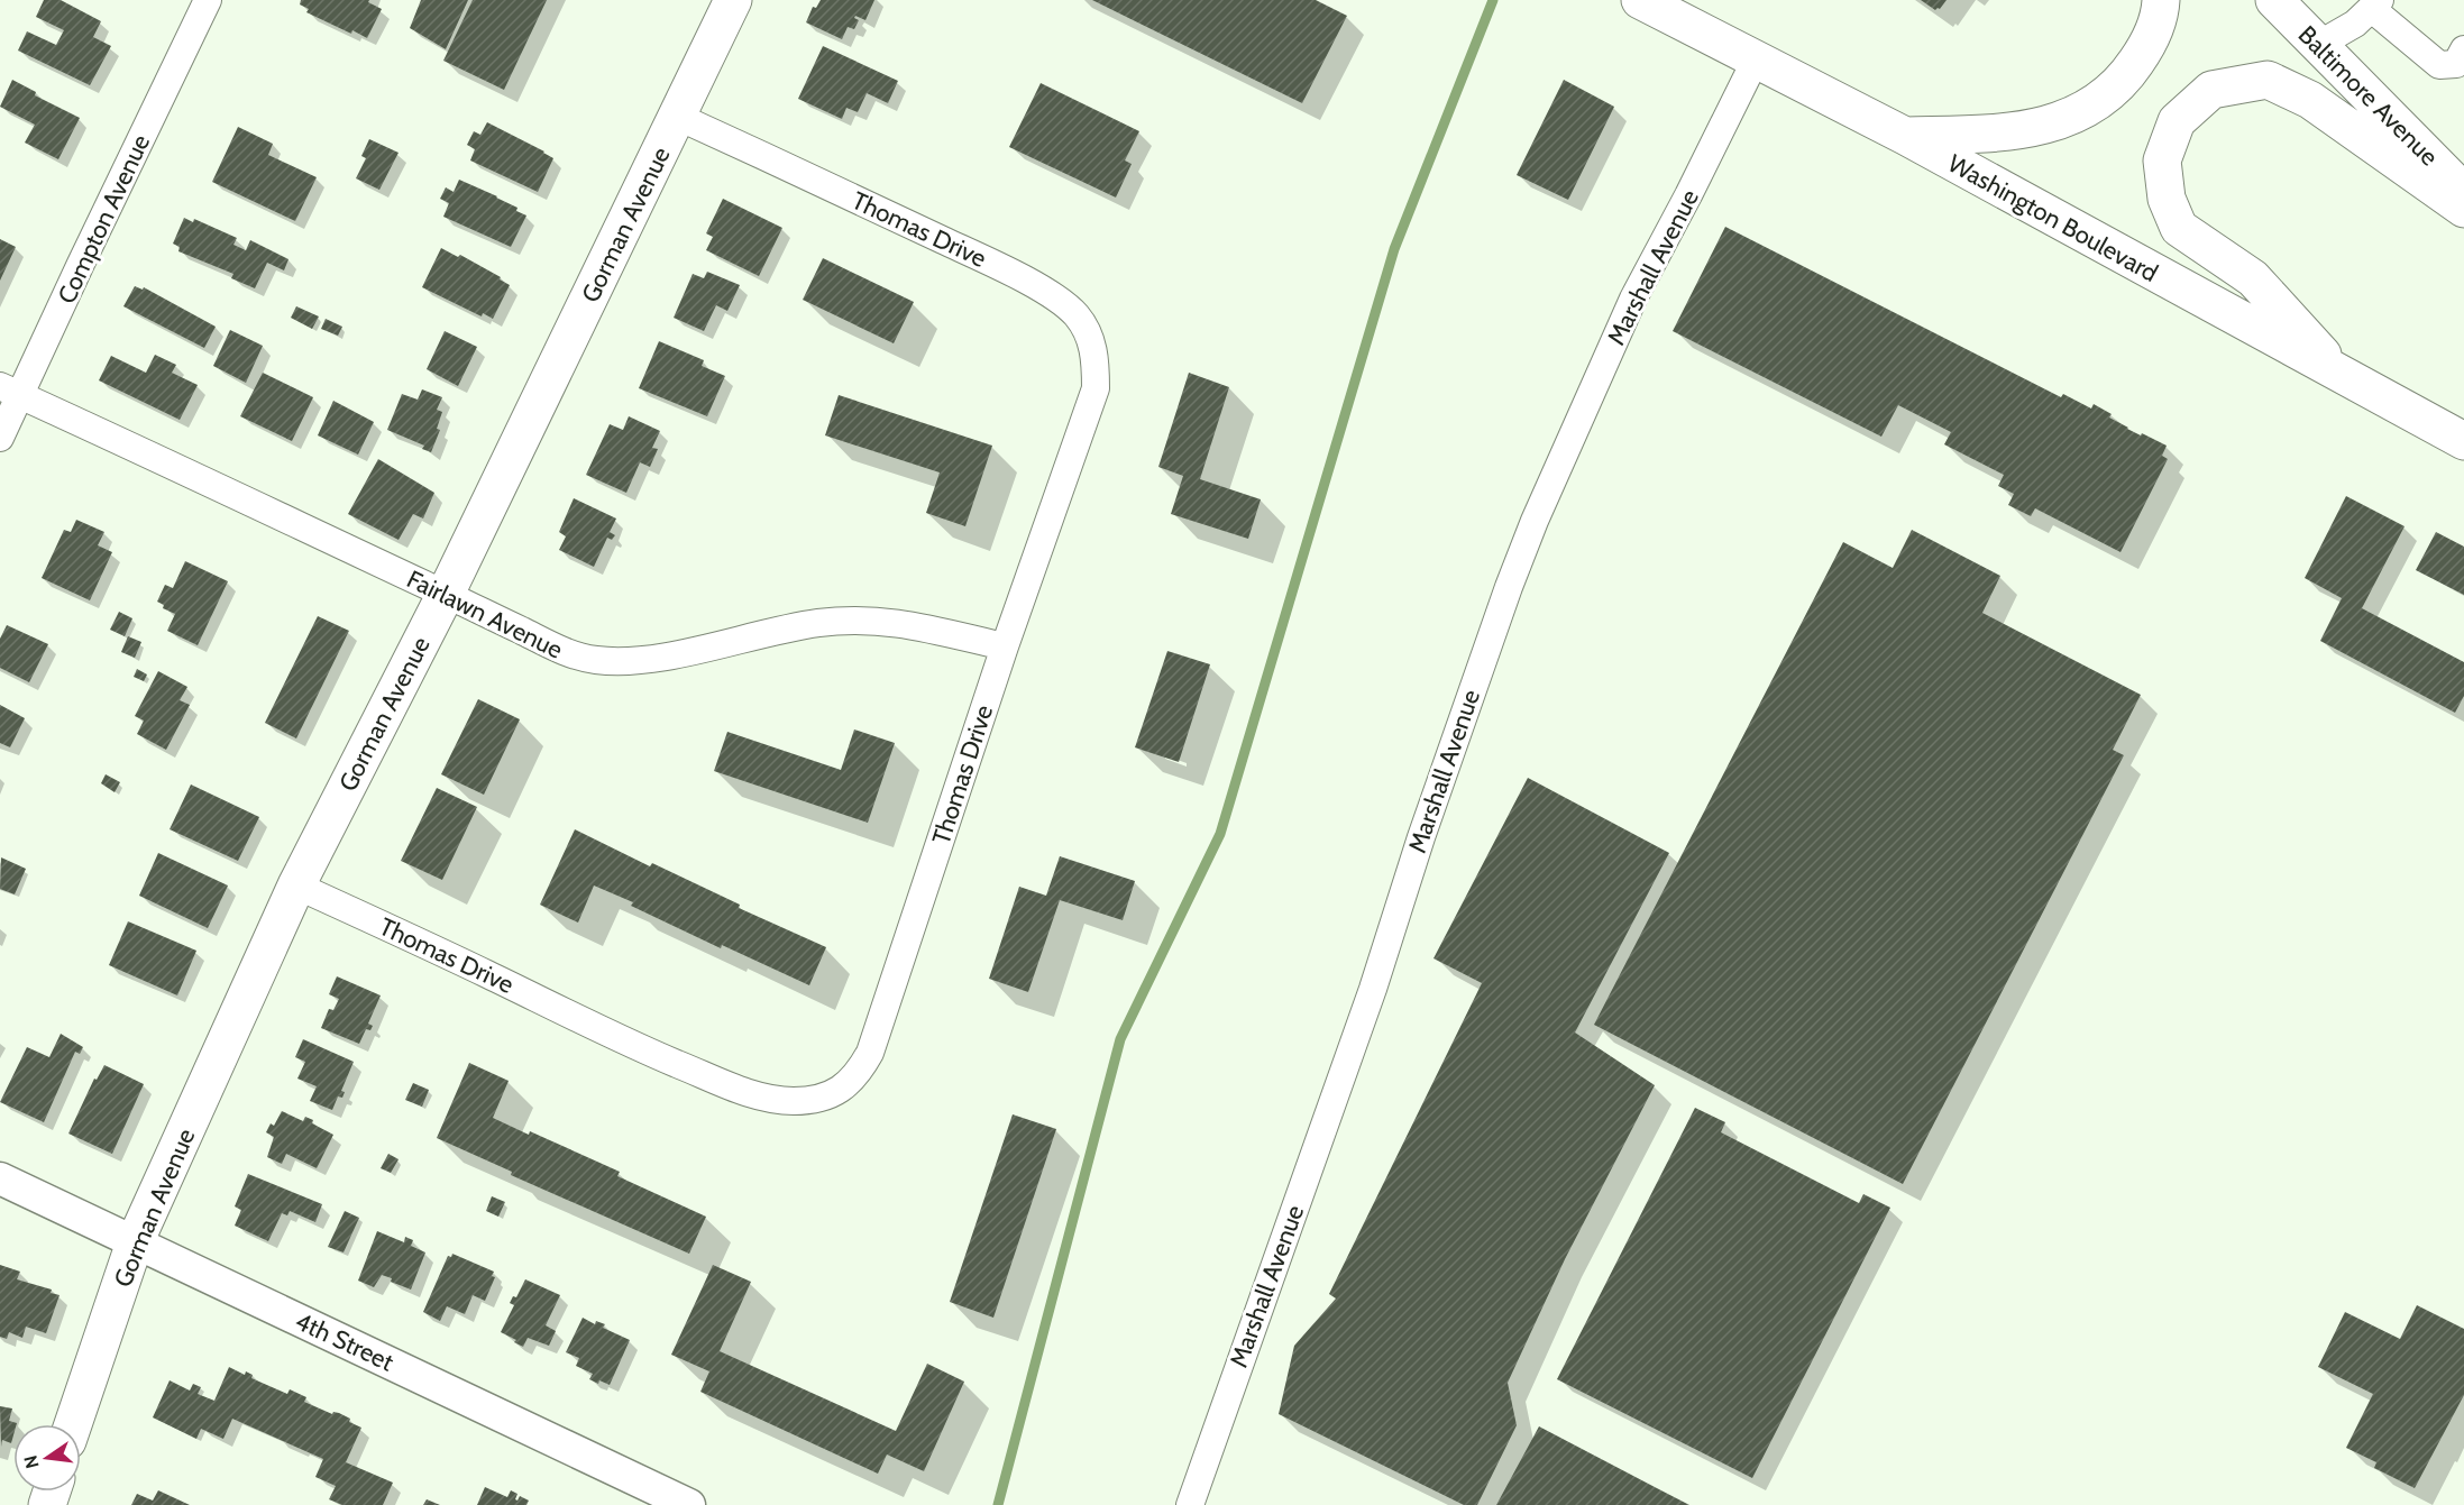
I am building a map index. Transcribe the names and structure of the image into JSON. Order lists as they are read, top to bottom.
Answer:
{
  "streets": {
    "main road": ["Baltimore Avenue", "Washington Boulevard", "Gorman Avenue"],
    "street": [
      "Compton Avenue",
      "Thomas Drive",
      "Marshall Avenue",
      "Fairlawn Avenue",
      "4th Street"
    ]
  },
  "crossings": [
    ["Washington Boulevard", "Marshall Avenue"],
    ["Compton Avenue", "Fairlawn Avenue"],
    ["Gorman Avenue", "Thomas Drive"],
    ["Gorman Avenue", "Fairlawn Avenue"],
    ["Gorman Avenue", "4th Street"],
    ["Thomas Drive", "Fairlawn Avenue"]
  ],
  "north": "left"
}
